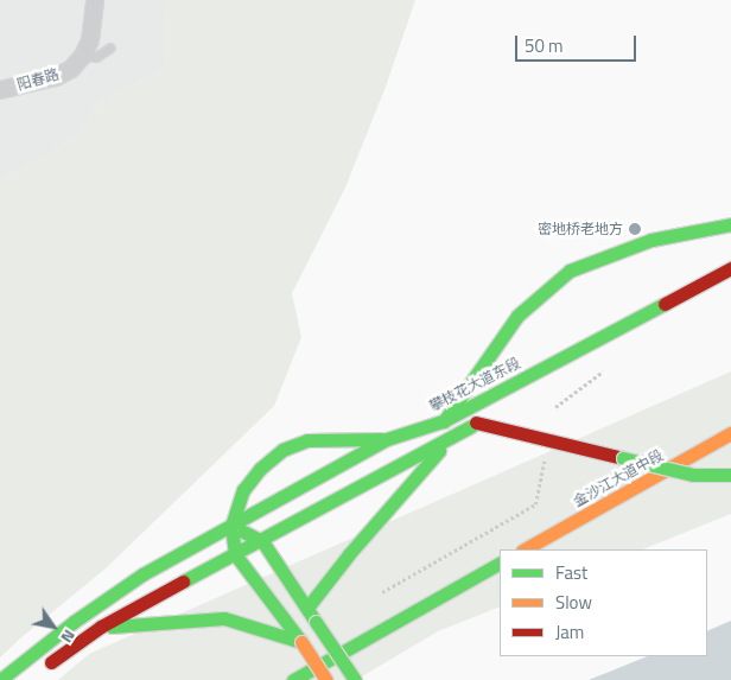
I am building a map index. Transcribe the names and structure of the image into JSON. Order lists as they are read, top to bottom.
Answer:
{
  "streets": {
    "main road": ["攀枝花大道东段", "金沙江大道中段"],
    "street": ["阳春路"]
  },
  "places": ["密地桥老地方"],
  "legend": ["Fast", "Slow", "Jam"],
  "scale_bar": "50 m",
  "north": "bottom right"
}
